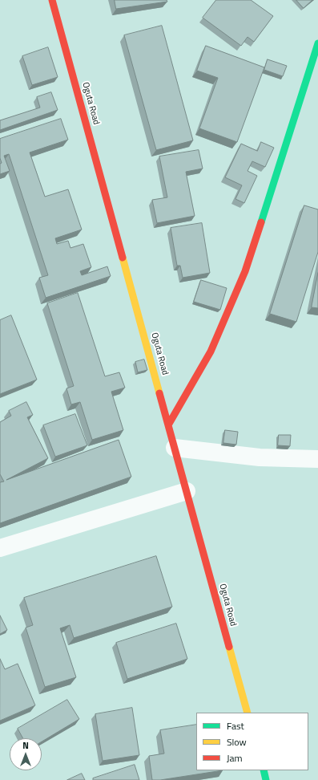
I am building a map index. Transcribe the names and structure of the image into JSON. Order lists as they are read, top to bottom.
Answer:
{
  "streets": {
    "main road": ["Oguta Road"]
  },
  "legend": ["Fast", "Slow", "Jam"],
  "north": "top"
}
